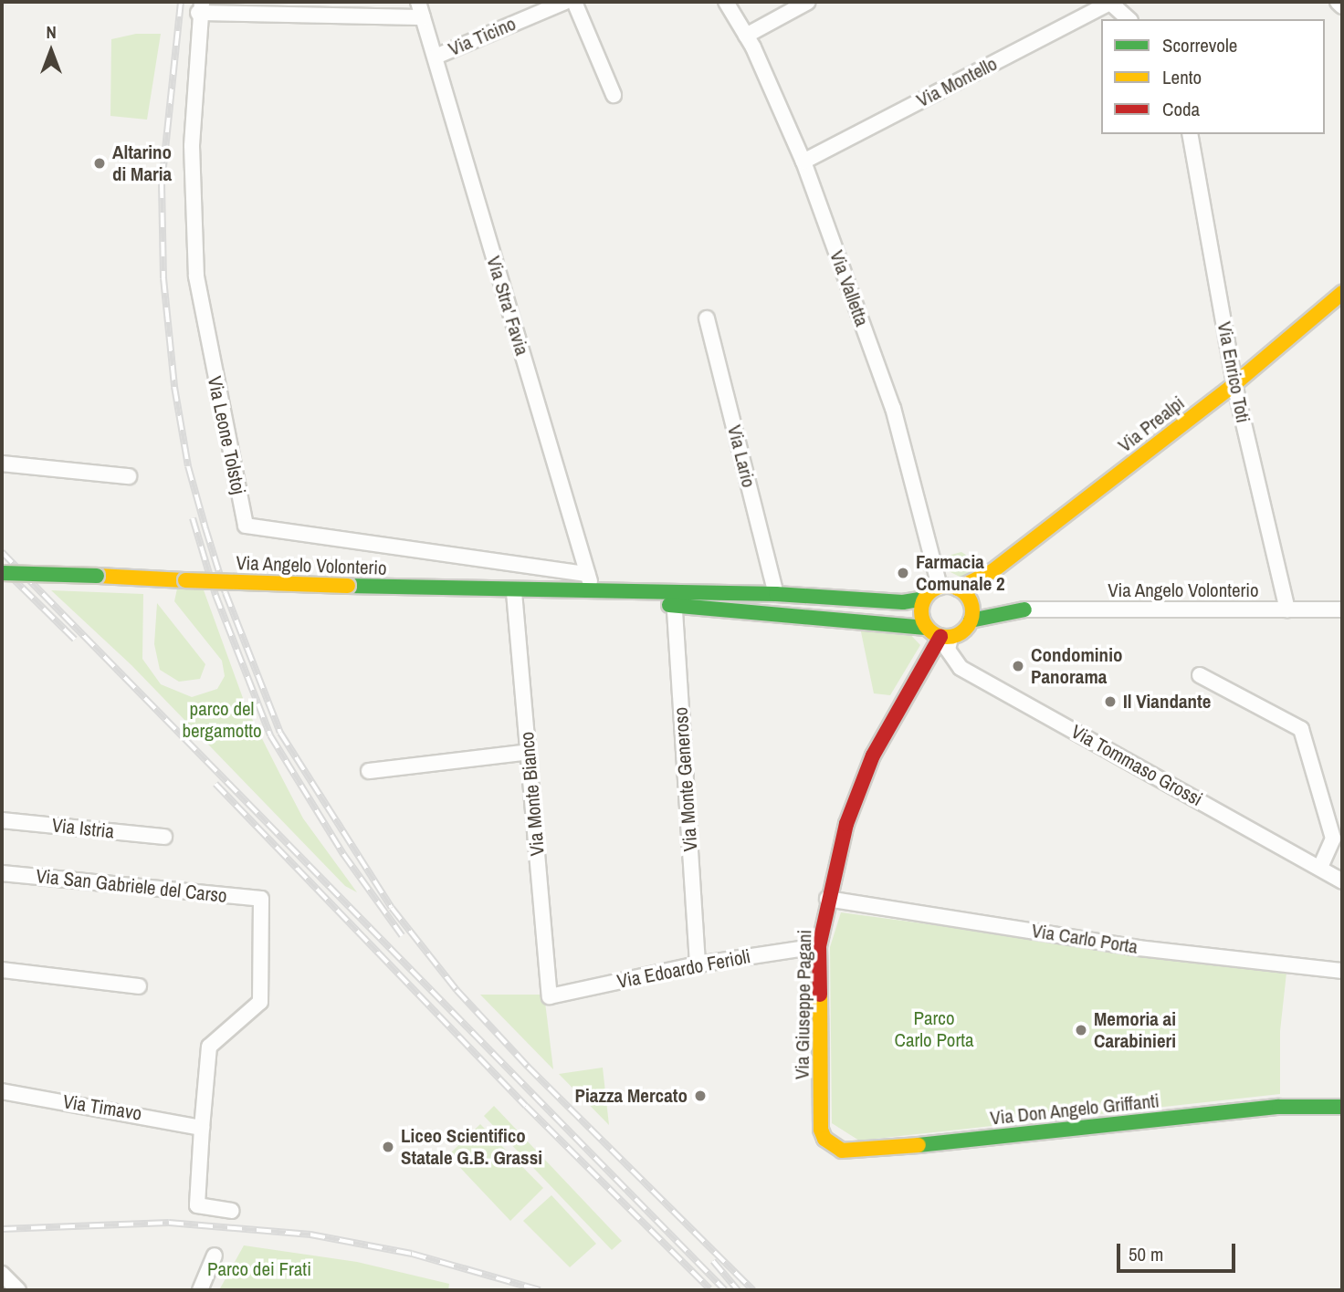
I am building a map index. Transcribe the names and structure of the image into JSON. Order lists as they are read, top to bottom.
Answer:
{
  "streets": {
    "street": [
      "Via Ticino",
      "Via Montello",
      "Via Valletta",
      "Via Stra' Favia",
      "Via Enrico Toti",
      "Via Prealpi",
      "Via Leone Tolstoj",
      "Via Lario",
      "Via Angelo Volonterio",
      "Via Tommaso Grossi",
      "Via Monte Generoso",
      "Via Monte Bianco",
      "Via Istria",
      "Via San Gabriele del Carso",
      "Via Carlo Porta",
      "Via Edoardo Ferioli",
      "Via Giuseppe Pagani",
      "Via Timavo",
      "Via Don Angelo Griffanti"
    ]
  },
  "crossings": [
    ["Via Ticino", "Via Stra' Favia"],
    ["Via Montello", "Via Valletta"],
    ["Via Valletta", "Via Prealpi"],
    ["Via Valletta", "Via Angelo Volonterio"],
    ["Via Valletta", "Via Tommaso Grossi"],
    ["Via Valletta", "Via Giuseppe Pagani"],
    ["Via Stra' Favia", "Via Leone Tolstoj"],
    ["Via Stra' Favia", "Via Angelo Volonterio"],
    ["Via Enrico Toti", "Via Prealpi"],
    ["Via Enrico Toti", "Via Angelo Volonterio"],
    ["Via Prealpi", "Via Angelo Volonterio"],
    ["Via Prealpi", "Via Tommaso Grossi"],
    ["Via Prealpi", "Via Giuseppe Pagani"],
    ["Via Lario", "Via Angelo Volonterio"],
    ["Via Angelo Volonterio", "Via Tommaso Grossi"],
    ["Via Angelo Volonterio", "Via Monte Generoso"],
    ["Via Angelo Volonterio", "Via Monte Bianco"],
    ["Via Angelo Volonterio", "Via Giuseppe Pagani"],
    ["Via Tommaso Grossi", "Via Giuseppe Pagani"],
    ["Via Monte Generoso", "Via Edoardo Ferioli"],
    ["Via Monte Bianco", "Via Edoardo Ferioli"],
    ["Via San Gabriele del Carso", "Via Timavo"],
    ["Via Carlo Porta", "Via Giuseppe Pagani"],
    ["Via Edoardo Ferioli", "Via Giuseppe Pagani"],
    ["Via Giuseppe Pagani", "Via Don Angelo Griffanti"]
  ],
  "parks": ["parco del bergamotto", "Parco Carlo Porta", "Parco dei Frati"],
  "places": [
    "Altarino di Maria",
    "Farmacia Comunale 2",
    "Condominio Panorama",
    "Il Viandante",
    "Memoria ai Carabinieri",
    "Piazza Mercato",
    "Liceo Scientifico Statale G.B. Grassi"
  ],
  "legend": ["Scorrevole", "Lento", "Coda"],
  "scale_bar": "50 m",
  "north": "top"
}
